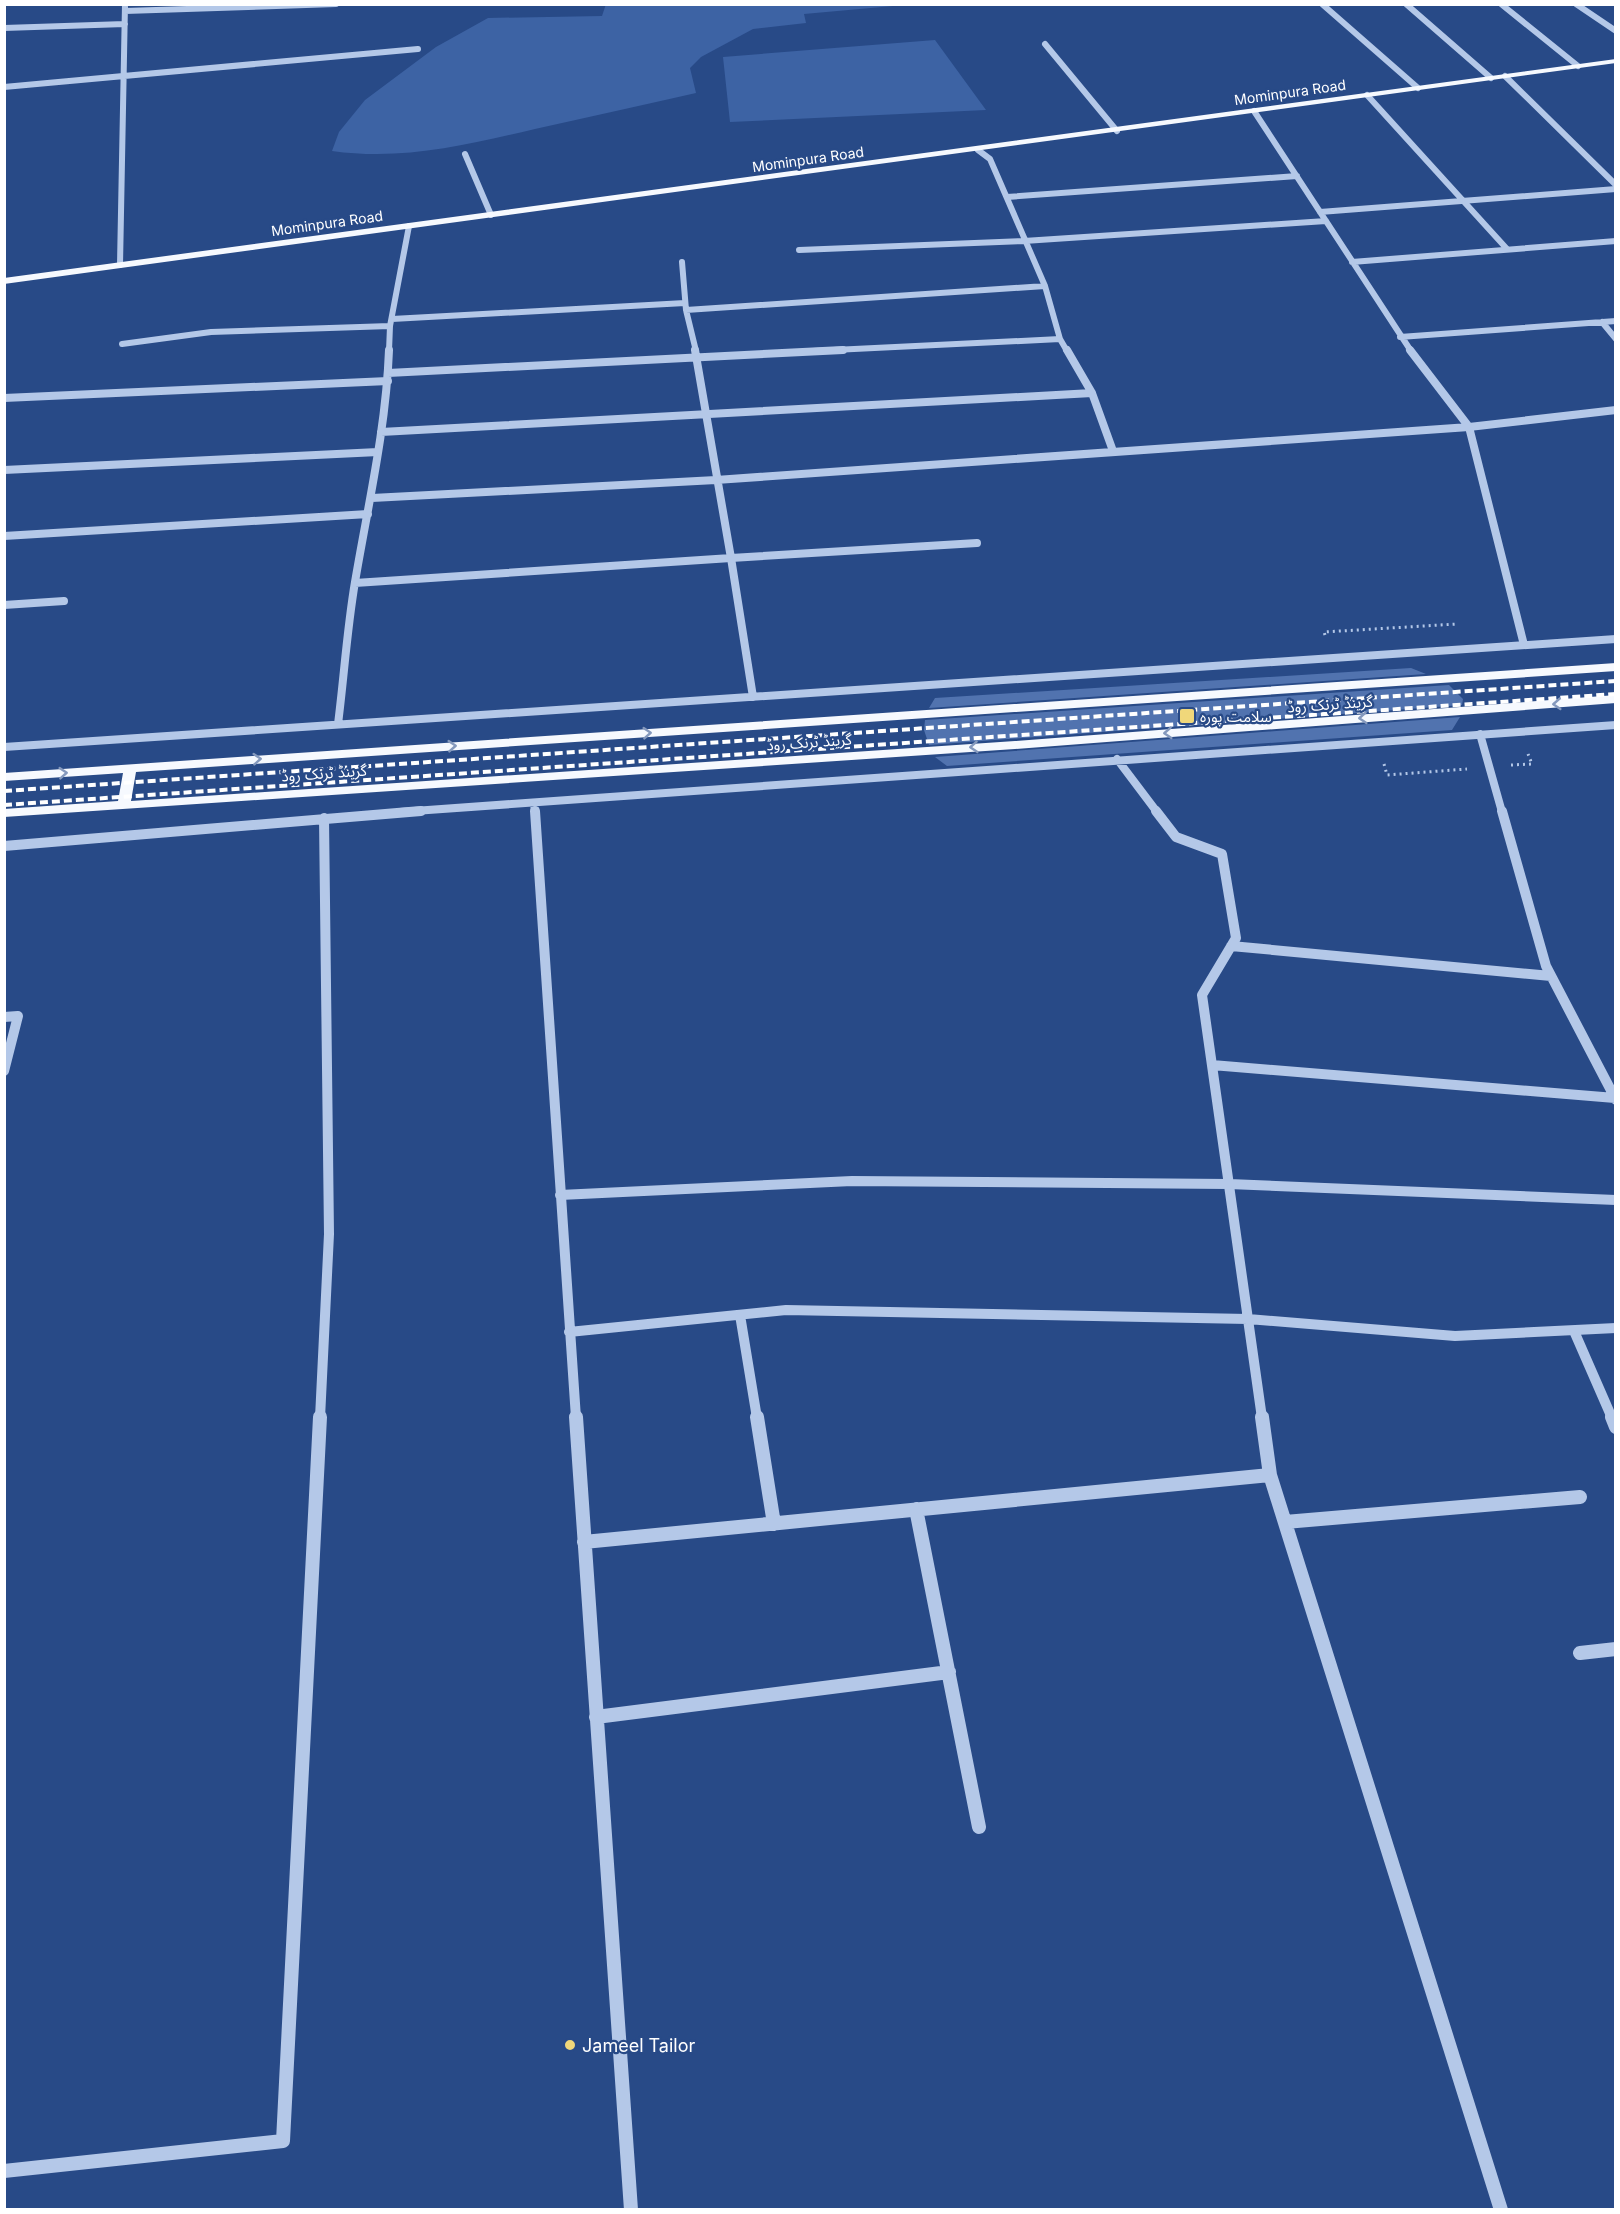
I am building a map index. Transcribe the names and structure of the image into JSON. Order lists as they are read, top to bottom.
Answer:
{
  "streets": {
    "main road": ["Mominpura Road", "گرینڈ ٹرنک روڈ"]
  },
  "places": {
    "transit": ["سلامت پورہ"],
    "other": ["Jameel Tailor"]
  }
}
